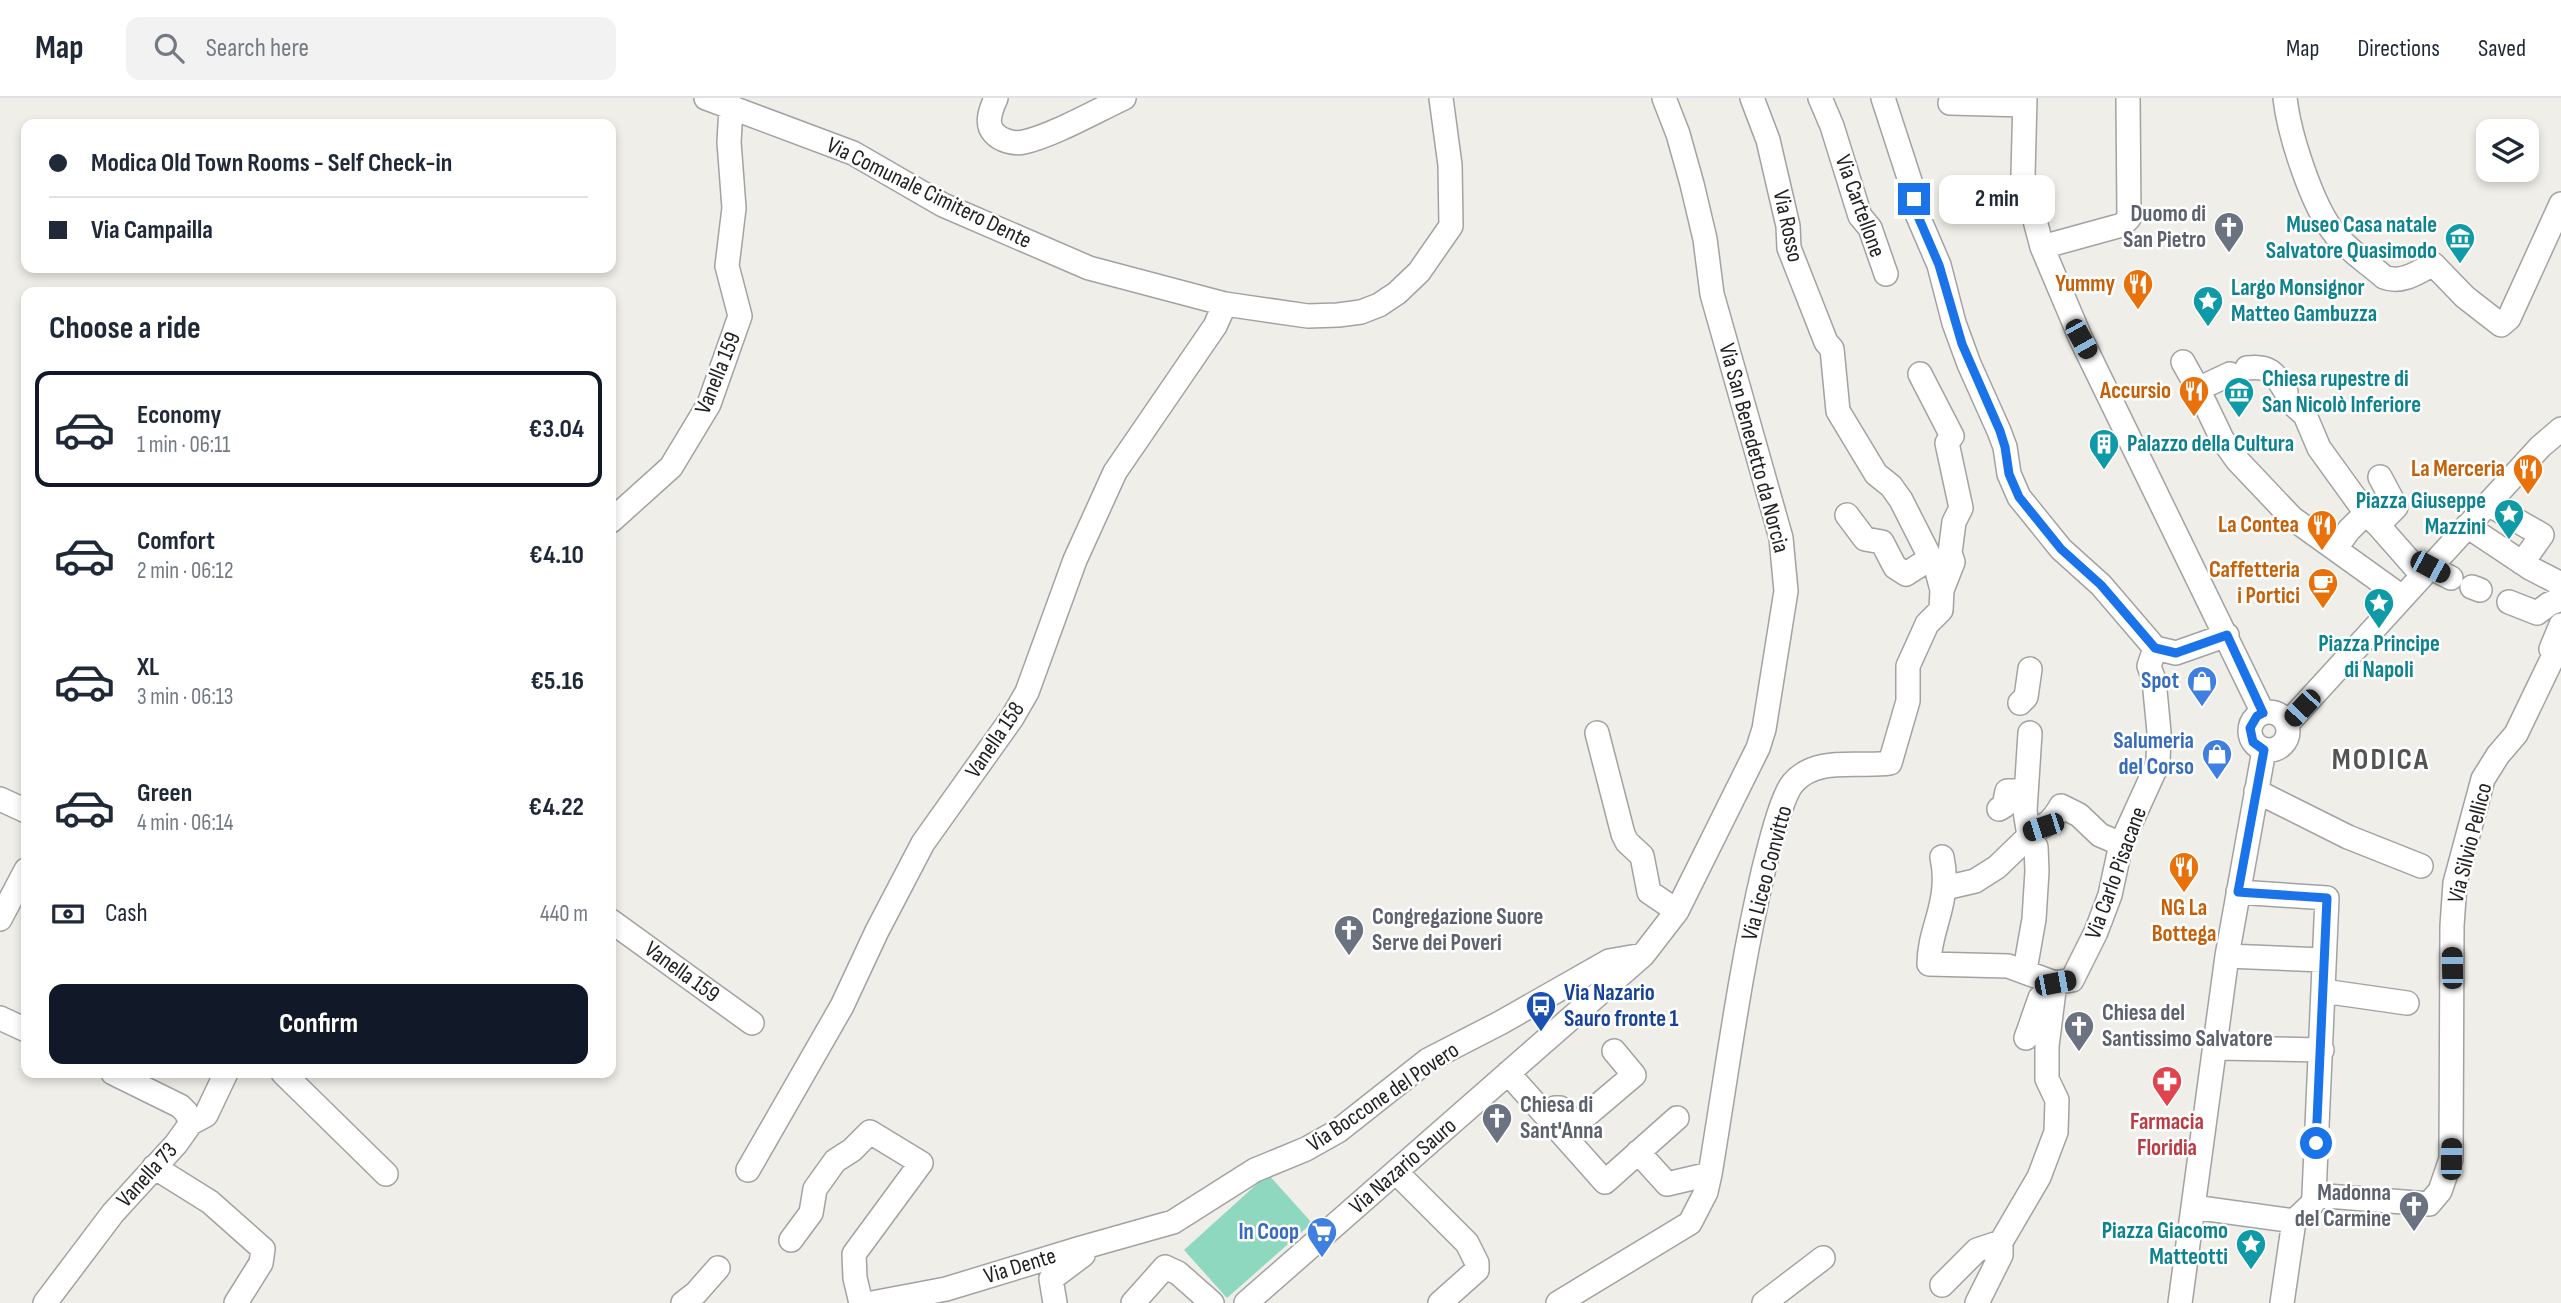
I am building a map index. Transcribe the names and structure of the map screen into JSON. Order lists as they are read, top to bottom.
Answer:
{
  "streets": {
    "street": [
      "Via Comunale Cimitero Dente",
      "Via Cartellone",
      "Via Rosso",
      "Vanella 159",
      "Via San Benedetto da Norcia",
      "Vanella 158",
      "Via Silvio Pellico",
      "Via Liceo Convitto",
      "Via Carlo Pisacane",
      "Via Boccone del Povero",
      "Via Nazario Sauro",
      "Vanella 73",
      "Via Dente"
    ]
  },
  "crossings": [
    ["Via Comunale Cimitero Dente", "Vanella 159"],
    ["Via Comunale Cimitero Dente", "Vanella 158"],
    ["Via San Benedetto da Norcia", "Via Nazario Sauro"],
    ["Via Boccone del Povero", "Via Nazario Sauro"],
    ["Via Boccone del Povero", "Via Dente"]
  ],
  "districts": ["MODICA"],
  "places": {
    "church": [
      "Duomo di San Pietro",
      "Congregazione Suore Serve dei Poveri",
      "Chiesa del Santissimo Salvatore",
      "Chiesa di Sant'Anna",
      "Madonna del Carmine"
    ],
    "museum": ["Museo Casa natale Salvatore Quasimodo", "Chiesa rupestre di San Nicolò Inferiore"],
    "restaurant": [
      "Yummy",
      "Accursio",
      "La Merceria",
      "La Contea",
      "NG La Bottega"
    ],
    "place": [
      "Largo Monsignor Matteo Gambuzza",
      "Piazza Giuseppe Mazzini",
      "Piazza Principe di Napoli",
      "Piazza Giacomo Matteotti"
    ],
    "building": ["Palazzo della Cultura"],
    "cafe": ["Caffetteria i Portici"],
    "shop": ["Spot", "Salumeria del Corso"],
    "bus stop": ["Via Nazario Sauro fronte 1"],
    "pharmacy": ["Farmacia Floridia"],
    "supermarket": ["In Coop"]
  },
  "page": {
    "header": "Map",
    "search": "Search here",
    "nav": ["Map", "Directions", "Saved"],
    "banner": ["Modica Old Town Rooms - Self Check-in", "Via Campailla"],
    "bubble": "2 min",
    "heading": "Choose a ride",
    "list": [
      {
        "name": "Economy",
        "note": "1 min · 06:11",
        "value": "€3.04"
      },
      {
        "name": "Comfort",
        "note": "2 min · 06:12",
        "value": "€4.10"
      },
      {
        "name": "XL",
        "note": "3 min · 06:13",
        "value": "€5.16"
      },
      {
        "name": "Green",
        "note": "4 min · 06:14",
        "value": "€4.22"
      }
    ],
    "pay": ["Cash", "440 m"],
    "buttons": "Confirm"
  }
}
